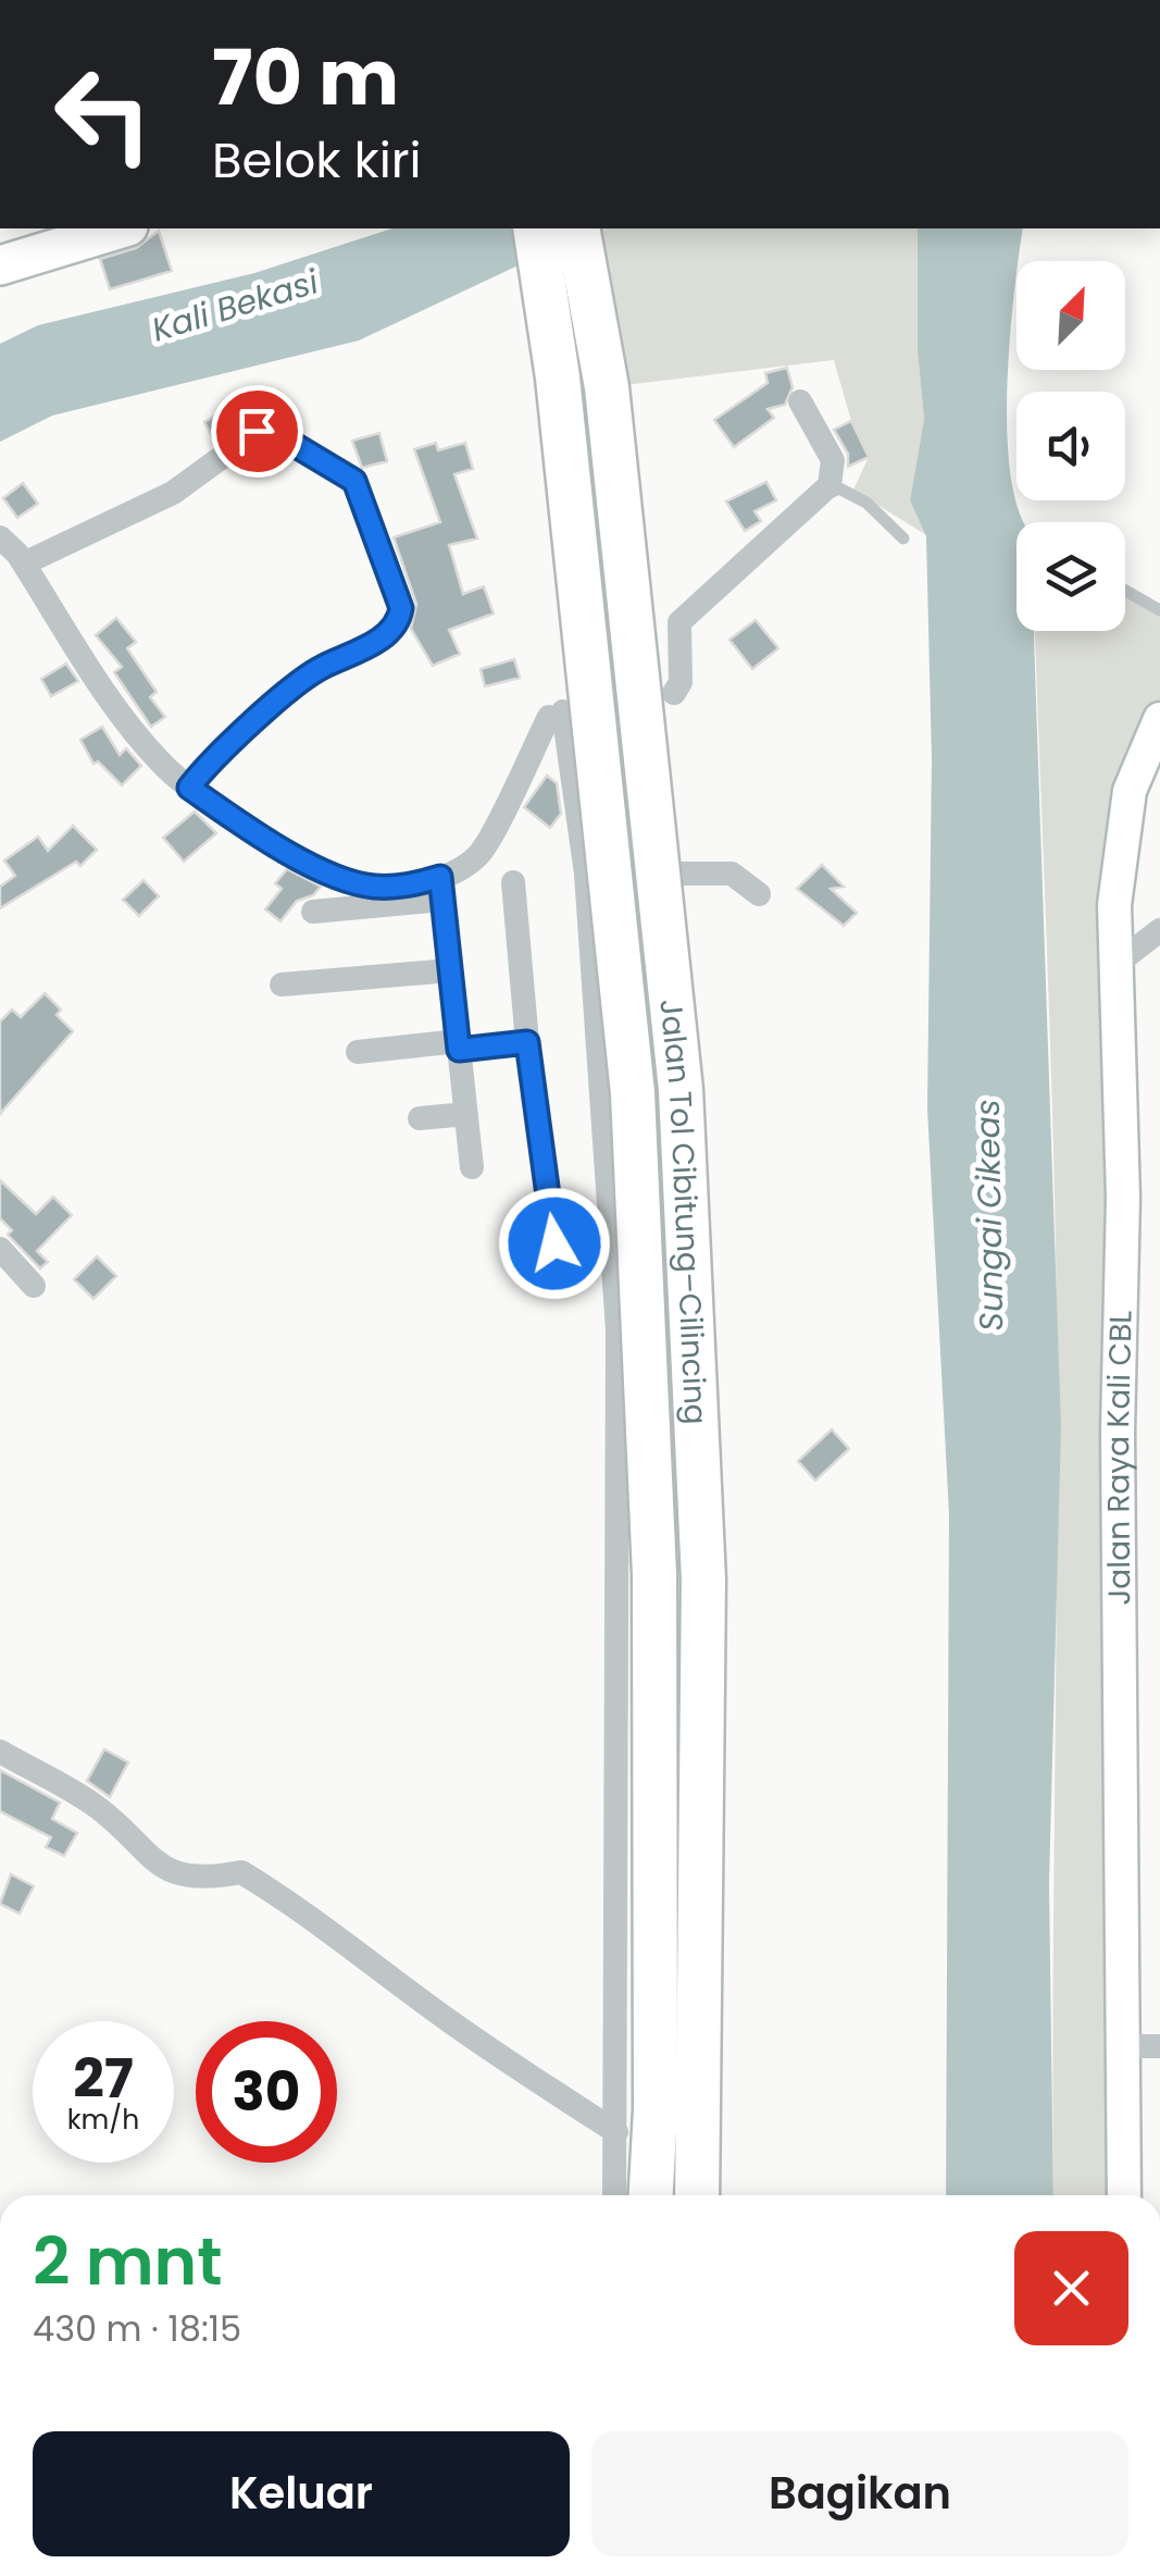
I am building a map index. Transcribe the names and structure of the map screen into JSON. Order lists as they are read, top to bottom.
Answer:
{
  "streets": {
    "highway": ["Jalan Tol Cibitung–Cilincing"],
    "street": ["Jalan Raya Kali CBL"]
  },
  "water": ["Kali Bekasi", "Sungai Cikeas"],
  "north": "top right",
  "page": {
    "turn": ["70 m", "Belok kiri"],
    "speed": "27 km/h",
    "limit": "30",
    "heading": ["2 mnt", "430 m · 18:15"],
    "buttons": ["Keluar", "Bagikan"]
  }
}
